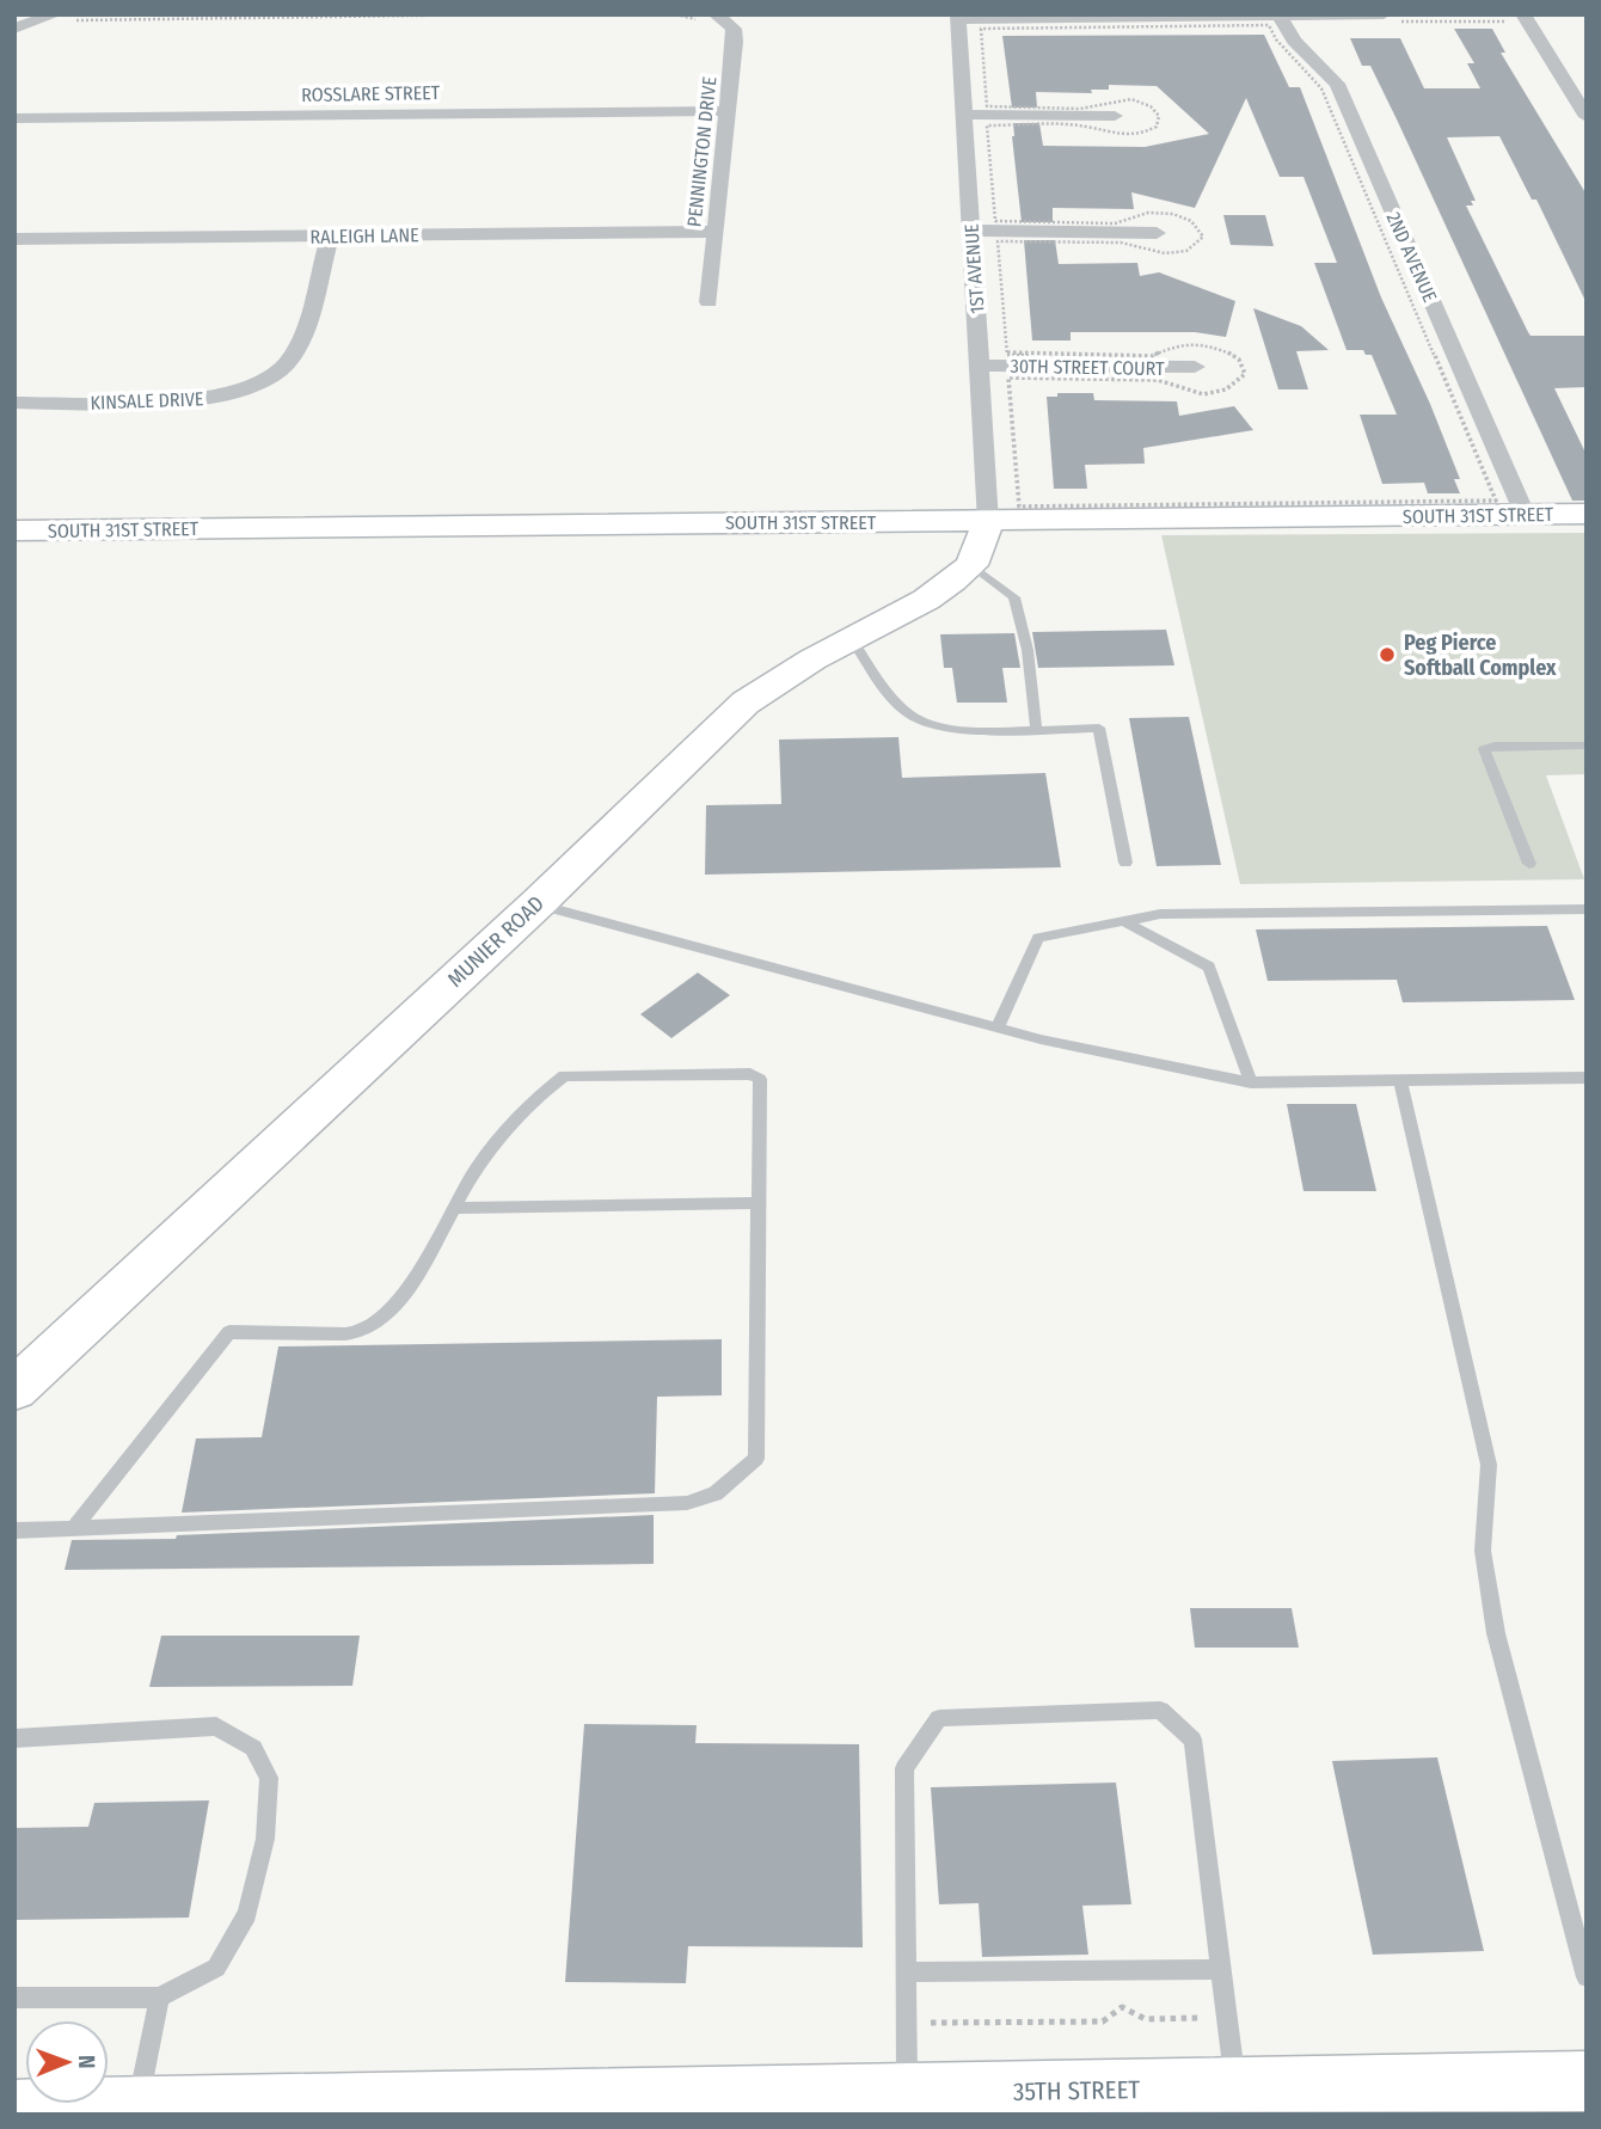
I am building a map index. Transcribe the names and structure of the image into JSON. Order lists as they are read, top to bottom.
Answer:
{
  "streets": {
    "street": [
      "ROSSLARE STREET",
      "PENNINGTON DRIVE",
      "RALEIGH LANE",
      "2ND AVENUE",
      "1ST AVENUE",
      "30TH STREET COURT",
      "KINSALE DRIVE",
      "SOUTH 31ST STREET",
      "MUNIER ROAD",
      "35TH STREET"
    ]
  },
  "crossings": [
    ["ROSSLARE STREET", "PENNINGTON DRIVE"],
    ["PENNINGTON DRIVE", "RALEIGH LANE"],
    ["RALEIGH LANE", "KINSALE DRIVE"],
    ["2ND AVENUE", "SOUTH 31ST STREET"],
    ["1ST AVENUE", "30TH STREET COURT"],
    ["1ST AVENUE", "SOUTH 31ST STREET"]
  ],
  "places": ["Peg Pierce Softball Complex"],
  "north": "right"
}
